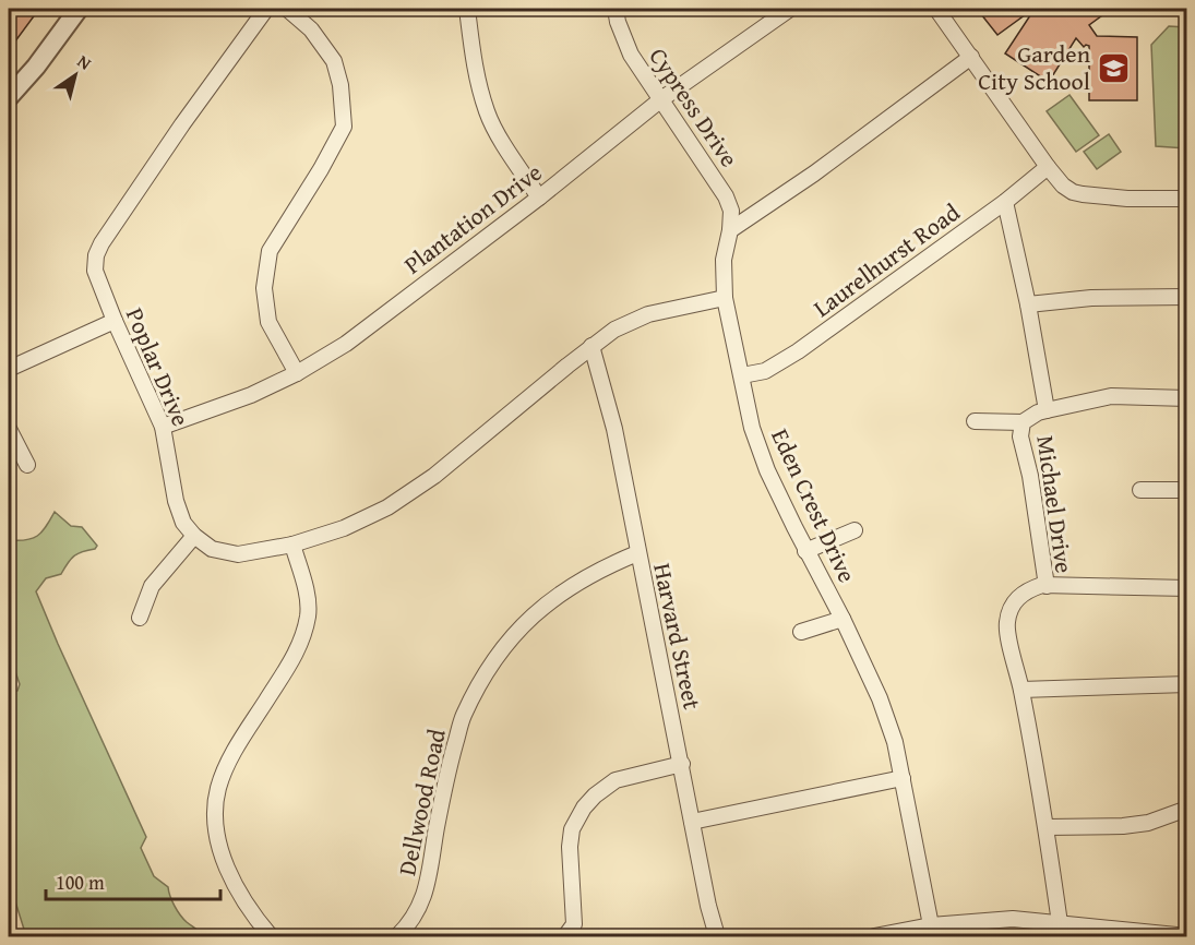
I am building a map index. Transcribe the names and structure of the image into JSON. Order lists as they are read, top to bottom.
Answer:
{
  "streets": {
    "street": [
      "Cypress Drive",
      "Plantation Drive",
      "Laurelhurst Road",
      "Poplar Drive",
      "Michael Drive",
      "Eden Crest Drive",
      "Harvard Street",
      "Dellwood Road"
    ]
  },
  "crossings": [
    ["Cypress Drive", "Plantation Drive"],
    ["Cypress Drive", "Eden Crest Drive"],
    ["Plantation Drive", "Poplar Drive"],
    ["Laurelhurst Road", "Michael Drive"],
    ["Laurelhurst Road", "Eden Crest Drive"],
    ["Harvard Street", "Dellwood Road"]
  ],
  "places": {
    "school or university": ["Garden City School"]
  },
  "scale_bar": "100 m",
  "north": "top right"
}
